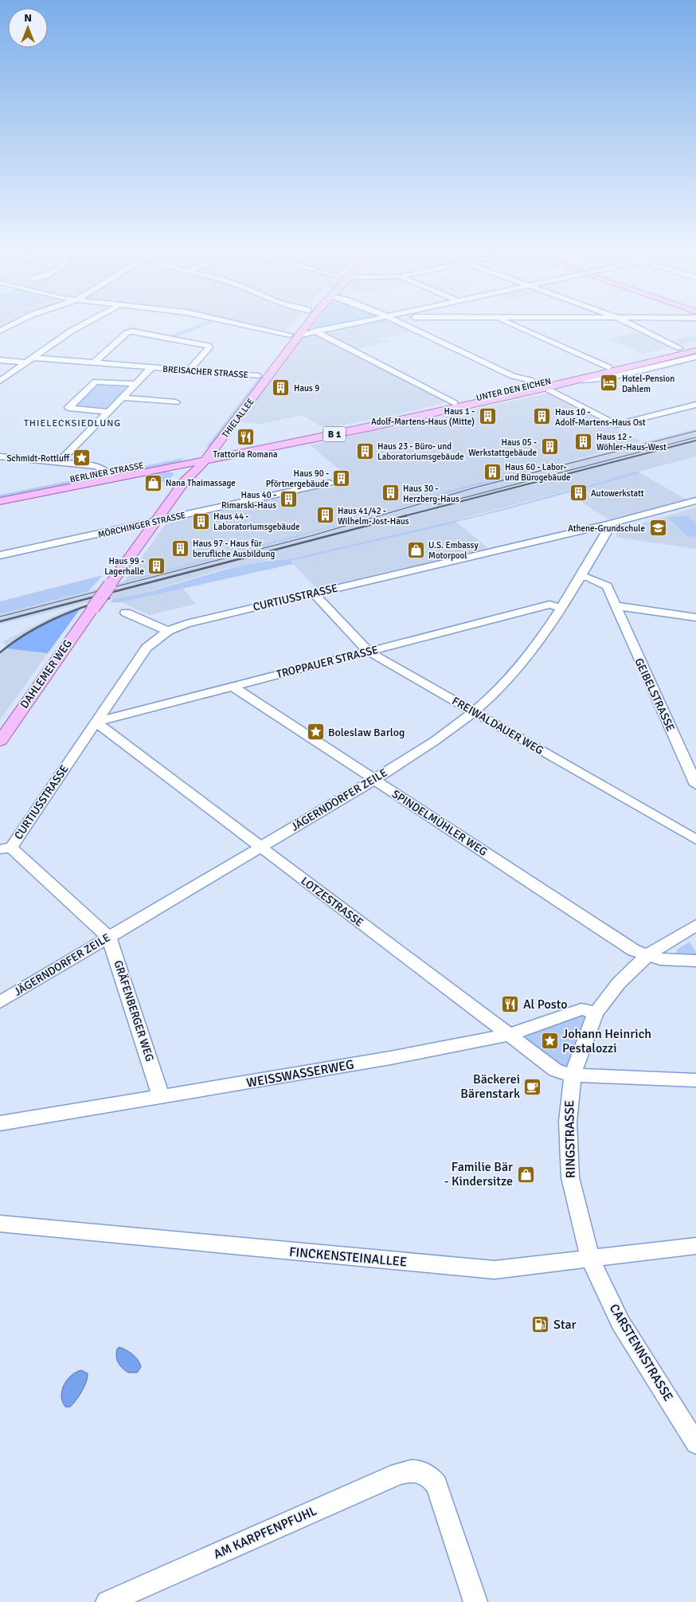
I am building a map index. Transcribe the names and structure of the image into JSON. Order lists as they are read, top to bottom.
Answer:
{
  "streets": {
    "main road": [
      "UNTER DEN EICHEN",
      "THIELALLEE",
      "B 1",
      "BERLINER STRASSE",
      "DAHLEMER WEG"
    ],
    "street": [
      "BREISACHER STRASSE",
      "MÖRCHINGER STRASSE",
      "CURTIUSSTRASSE",
      "TROPPAUER STRASSE",
      "GEIBELSTRASSE",
      "FREIWALDAUER WEG",
      "JÄGERNDORFER ZEILE",
      "SPINDELMÜHLER WEG",
      "LOTZESTRASSE",
      "GRÄFENBERGER WEG",
      "WEISSWASSERWEG",
      "RINGSTRASSE",
      "FINCKENSTEINALLEE",
      "CARSTENNSTRASSE",
      "AM KARPFENPFUHL"
    ]
  },
  "crossings": [
    ["BREISACHER STRASSE", "THIELALLEE"],
    ["UNTER DEN EICHEN", "THIELALLEE"],
    ["UNTER DEN EICHEN", "BERLINER STRASSE"],
    ["THIELALLEE", "BERLINER STRASSE"],
    ["MÖRCHINGER STRASSE", "DAHLEMER WEG"],
    ["CURTIUSSTRASSE", "TROPPAUER STRASSE"],
    ["CURTIUSSTRASSE", "FREIWALDAUER WEG"],
    ["CURTIUSSTRASSE", "JÄGERNDORFER ZEILE"],
    ["CURTIUSSTRASSE", "LOTZESTRASSE"],
    ["CURTIUSSTRASSE", "GRÄFENBERGER WEG"],
    ["TROPPAUER STRASSE", "FREIWALDAUER WEG"],
    ["TROPPAUER STRASSE", "JÄGERNDORFER ZEILE"],
    ["TROPPAUER STRASSE", "SPINDELMÜHLER WEG"],
    ["TROPPAUER STRASSE", "LOTZESTRASSE"],
    ["GEIBELSTRASSE", "JÄGERNDORFER ZEILE"],
    ["FREIWALDAUER WEG", "JÄGERNDORFER ZEILE"],
    ["JÄGERNDORFER ZEILE", "SPINDELMÜHLER WEG"],
    ["JÄGERNDORFER ZEILE", "LOTZESTRASSE"],
    ["JÄGERNDORFER ZEILE", "GRÄFENBERGER WEG"],
    ["SPINDELMÜHLER WEG", "RINGSTRASSE"],
    ["LOTZESTRASSE", "WEISSWASSERWEG"],
    ["LOTZESTRASSE", "RINGSTRASSE"],
    ["GRÄFENBERGER WEG", "WEISSWASSERWEG"],
    ["WEISSWASSERWEG", "RINGSTRASSE"],
    ["RINGSTRASSE", "FINCKENSTEINALLEE"],
    ["RINGSTRASSE", "CARSTENNSTRASSE"],
    ["FINCKENSTEINALLEE", "CARSTENNSTRASSE"]
  ],
  "districts": ["THIELECKSIEDLUNG"],
  "places": {
    "hotel": ["Hotel-Pension Dahlem"],
    "building": [
      "Haus 9",
      "Haus 1 - Adolf-Martens-Haus (Mitte)",
      "Haus 10 - Adolf-Martens-Haus Ost",
      "Haus 12 - Wöhler-Haus-West",
      "Haus 05 - Werkstattgebäude",
      "Haus 23 - Büro- und Laboratoriumsgebäude",
      "Haus 60 - Labor- und Bürogebäude",
      "Haus 90 - Pförtnergebäude",
      "Haus 30 - Herzberg-Haus",
      "Autowerkstatt",
      "Haus 40 - Rimarski-Haus",
      "Haus 41/42 - Wilhelm-Jost-Haus",
      "Haus 44 - Laboratoriumsgebäude",
      "Haus 97 - Haus für berufliche Ausbildung",
      "Haus 99 - Lagerhalle"
    ],
    "restaurant": ["Trattoria Romana", "Al Posto"],
    "place": ["Schmidt-Rottluff", "Boleslaw Barlog", "Johann Heinrich Pestalozzi"],
    "shop": ["Nana Thaimassage", "U.S. Embassy Motorpool", "Familie Bär - Kindersitze"],
    "school or university": ["Athene-Grundschule"],
    "cafe": ["Bäckerei Bärenstark"],
    "fuel station": ["Star"]
  },
  "north": "top"
}
